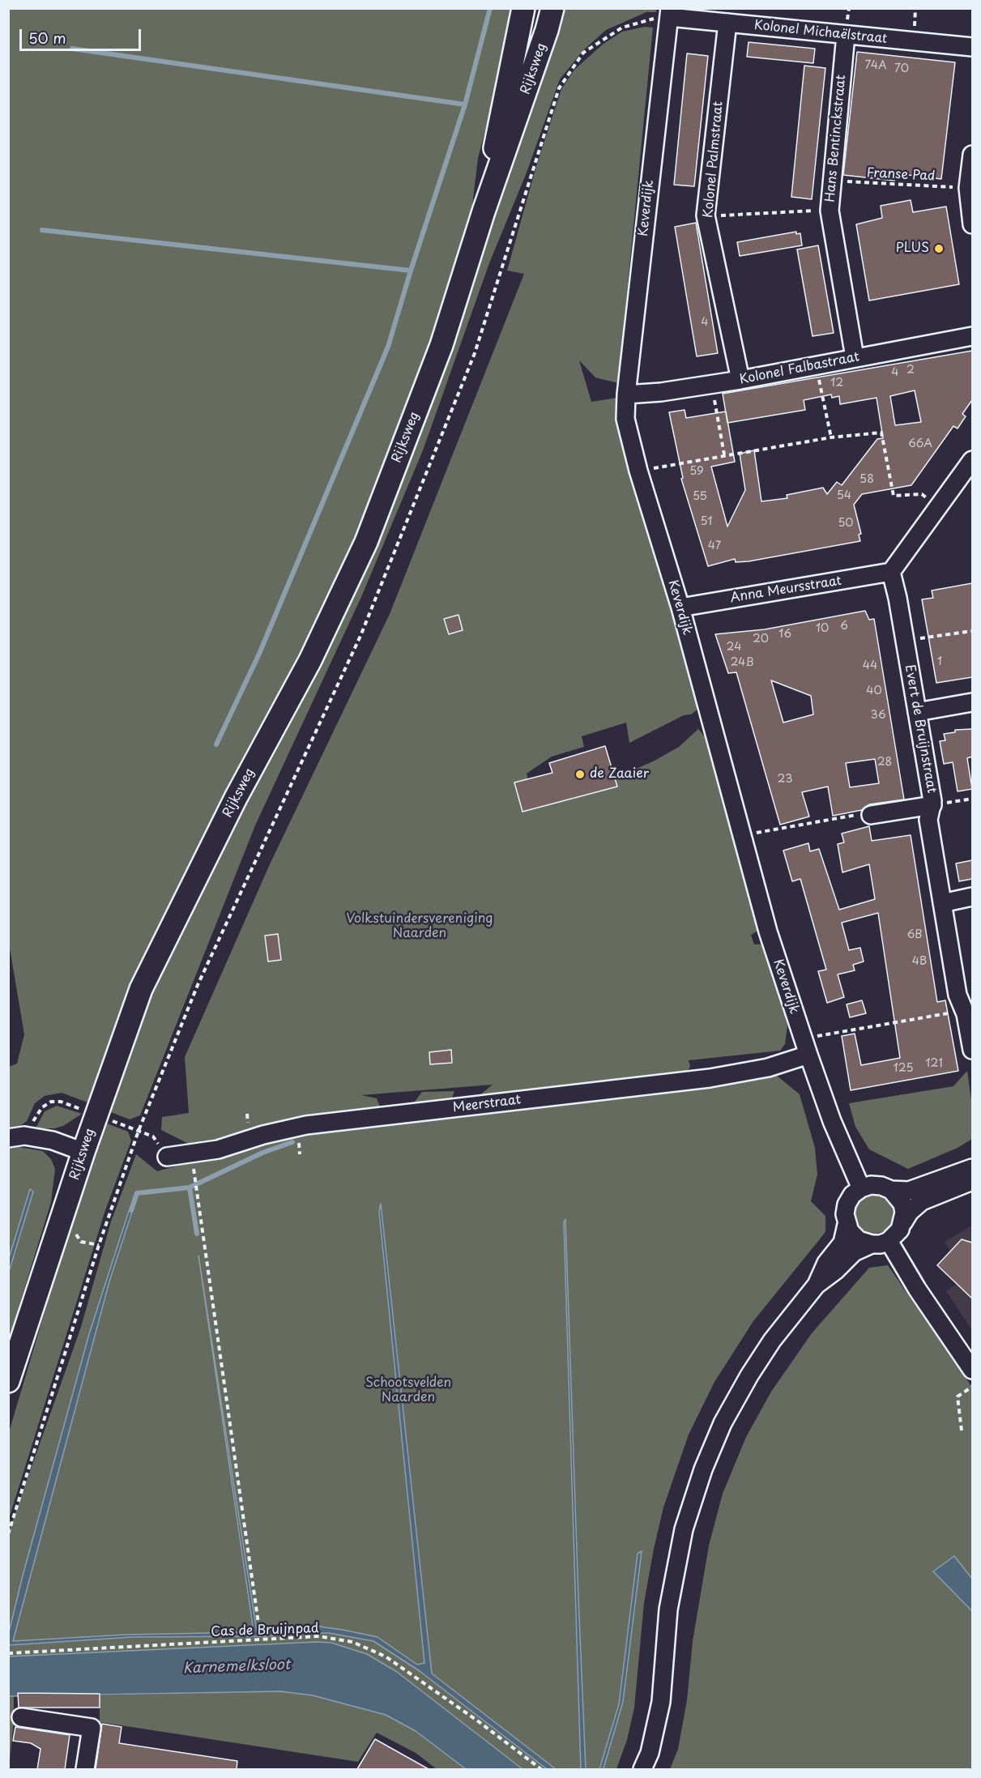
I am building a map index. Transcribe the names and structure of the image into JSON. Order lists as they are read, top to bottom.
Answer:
{
  "streets": {
    "main road": ["Rijksweg"],
    "street": [
      "Kolonel Michaëlstraat",
      "Hans Bentinckstraat",
      "Kolonel Palmstraat",
      "Keverdijk",
      "Kolonel Falbastraat",
      "Anna Meursstraat",
      "Evert de Bruijnstraat",
      "Meerstraat"
    ],
    "path": ["Franse Pad", "Cas de Bruijnpad"]
  },
  "crossings": [
    ["Kolonel Michaëlstraat", "Hans Bentinckstraat"],
    ["Kolonel Michaëlstraat", "Kolonel Palmstraat"],
    ["Kolonel Michaëlstraat", "Keverdijk"],
    ["Hans Bentinckstraat", "Franse Pad"],
    ["Hans Bentinckstraat", "Kolonel Falbastraat"],
    ["Kolonel Palmstraat", "Kolonel Falbastraat"],
    ["Keverdijk", "Kolonel Falbastraat"],
    ["Keverdijk", "Anna Meursstraat"],
    ["Keverdijk", "Meerstraat"],
    ["Anna Meursstraat", "Evert de Bruijnstraat"]
  ],
  "water": ["Karnemelksloot"],
  "parks": ["Volkstuindersvereniging Naarden", "Schootsvelden Naarden"],
  "places": ["PLUS", "de Zaaier"],
  "house_numbers": [
    "74A",
    "70",
    "4",
    "2",
    "4",
    "12",
    "66A",
    "59",
    "58",
    "54",
    "55",
    "51",
    "50",
    "47",
    "6",
    "10",
    "16",
    "20",
    "24",
    "1",
    "24B",
    "44",
    "40",
    "36",
    "28",
    "23",
    "6B",
    "4B",
    "121",
    "125"
  ],
  "scale_bar": "50 m"
}
